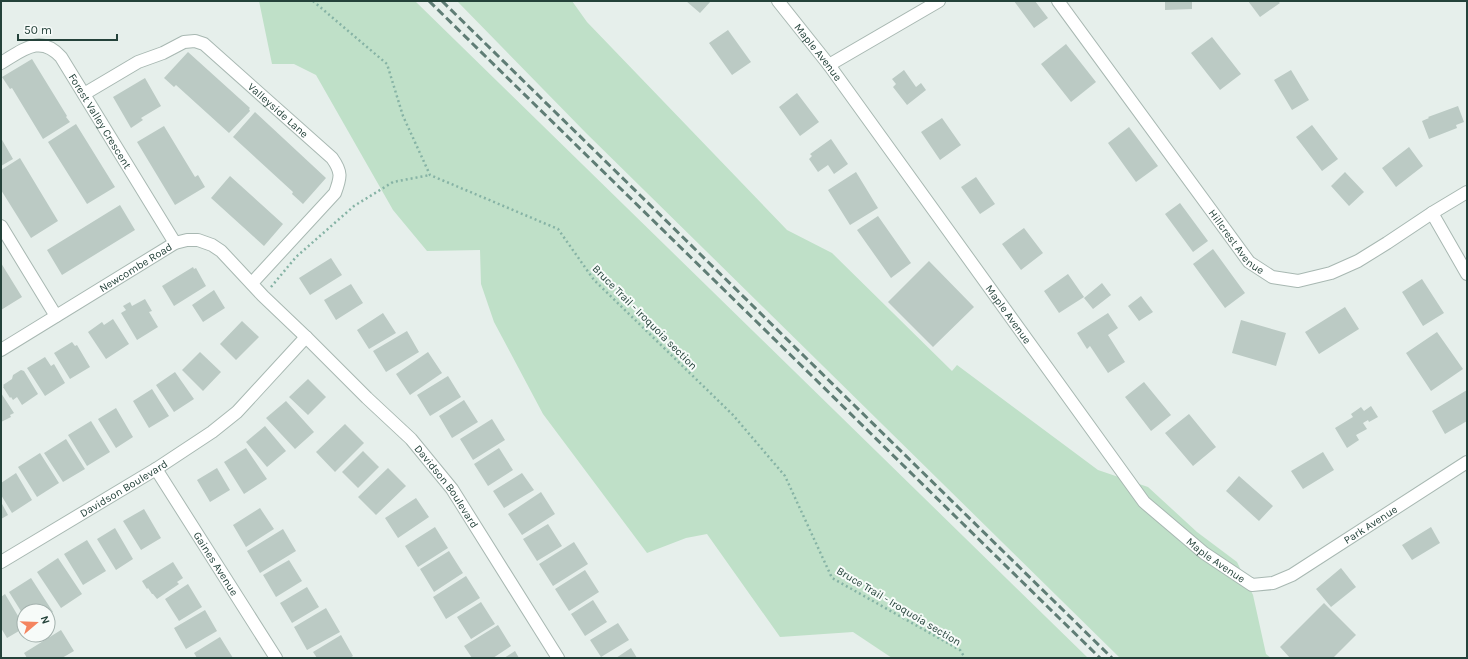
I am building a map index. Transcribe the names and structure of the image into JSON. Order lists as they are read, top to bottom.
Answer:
{
  "streets": {
    "street": [
      "Maple Avenue",
      "Valleyside Lane",
      "Forest Valley Crescent",
      "Hillcrest Avenue",
      "Newcombe Road",
      "Davidson Boulevard",
      "Park Avenue",
      "Gaines Avenue"
    ],
    "path": ["Bruce Trail - Iroquoia section"]
  },
  "crossings": [
    ["Maple Avenue", "Park Avenue"],
    ["Valleyside Lane", "Forest Valley Crescent"],
    ["Valleyside Lane", "Newcombe Road"],
    ["Forest Valley Crescent", "Newcombe Road"],
    ["Newcombe Road", "Davidson Boulevard"],
    ["Davidson Boulevard", "Gaines Avenue"]
  ],
  "scale_bar": "50 m",
  "north": "right"
}
